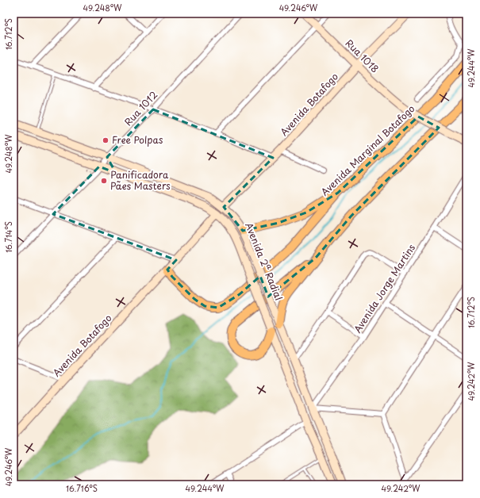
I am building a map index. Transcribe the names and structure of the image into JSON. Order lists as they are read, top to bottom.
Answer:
{
  "streets": {
    "main road": [
      "Rua 1018",
      "Avenida Botafogo",
      "Avenida Marginal Botafogo",
      "Avenida 2ª Radial"
    ],
    "street": ["Rua 1012", "Avenida Jorge Martins"]
  },
  "crossings": [
    ["Rua 1018", "Avenida Botafogo"],
    ["Avenida Botafogo", "Avenida Marginal Botafogo"],
    ["Avenida Botafogo", "Avenida 2ª Radial"],
    ["Rua 1012", "Avenida 2ª Radial"],
    ["Avenida 2ª Radial", "Avenida Jorge Martins"]
  ],
  "places": ["Free Polpas", "Panificadora Pães Masters"],
  "coordinates": [
    "49.248°W",
    "49.246°W",
    "16.712°S",
    "49.244°W",
    "16.714°S",
    "49.242°W",
    "16.716°S"
  ]
}
